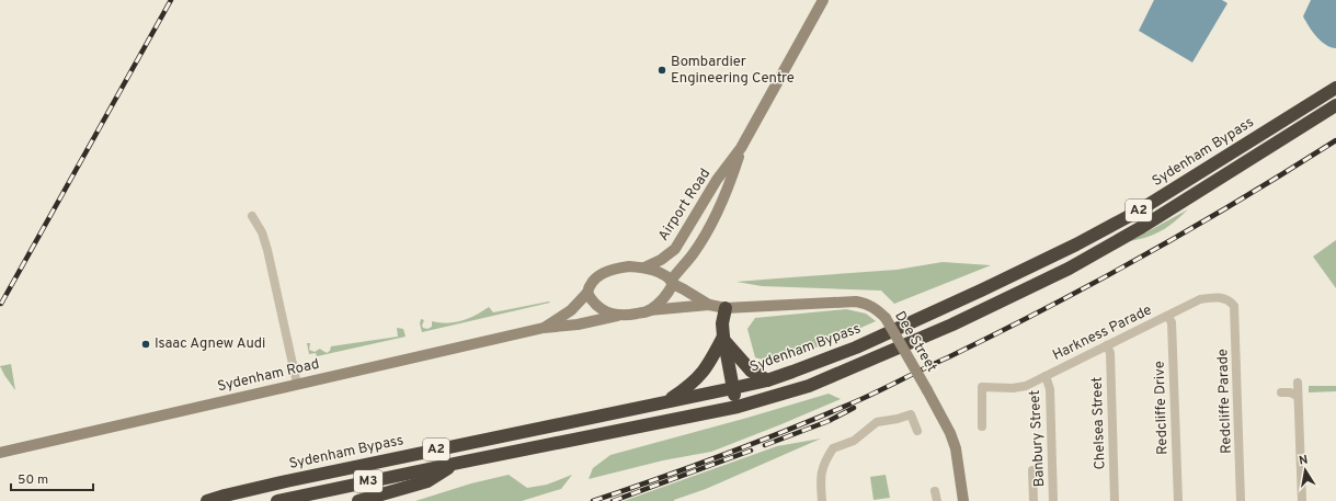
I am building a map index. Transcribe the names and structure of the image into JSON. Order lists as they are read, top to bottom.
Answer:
{
  "streets": {
    "highway": ["Sydenham Bypass", "A2", "M3"],
    "street": [
      "Airport Road",
      "Harkness Parade",
      "Dee Street",
      "Sydenham Road",
      "Redcliffe Parade",
      "Redcliffe Drive",
      "Chelsea Street",
      "Banbury Street"
    ]
  },
  "crossings": [
    ["Airport Road", "Dee Street"],
    ["Airport Road", "Sydenham Road"],
    ["A2", "M3"],
    ["Harkness Parade", "Redcliffe Parade"],
    ["Harkness Parade", "Redcliffe Drive"],
    ["Harkness Parade", "Chelsea Street"],
    ["Harkness Parade", "Banbury Street"],
    ["Dee Street", "Sydenham Road"]
  ],
  "places": ["Bombardier Engineering Centre", "Isaac Agnew Audi"],
  "scale_bar": "50 m",
  "north": "top"
}
